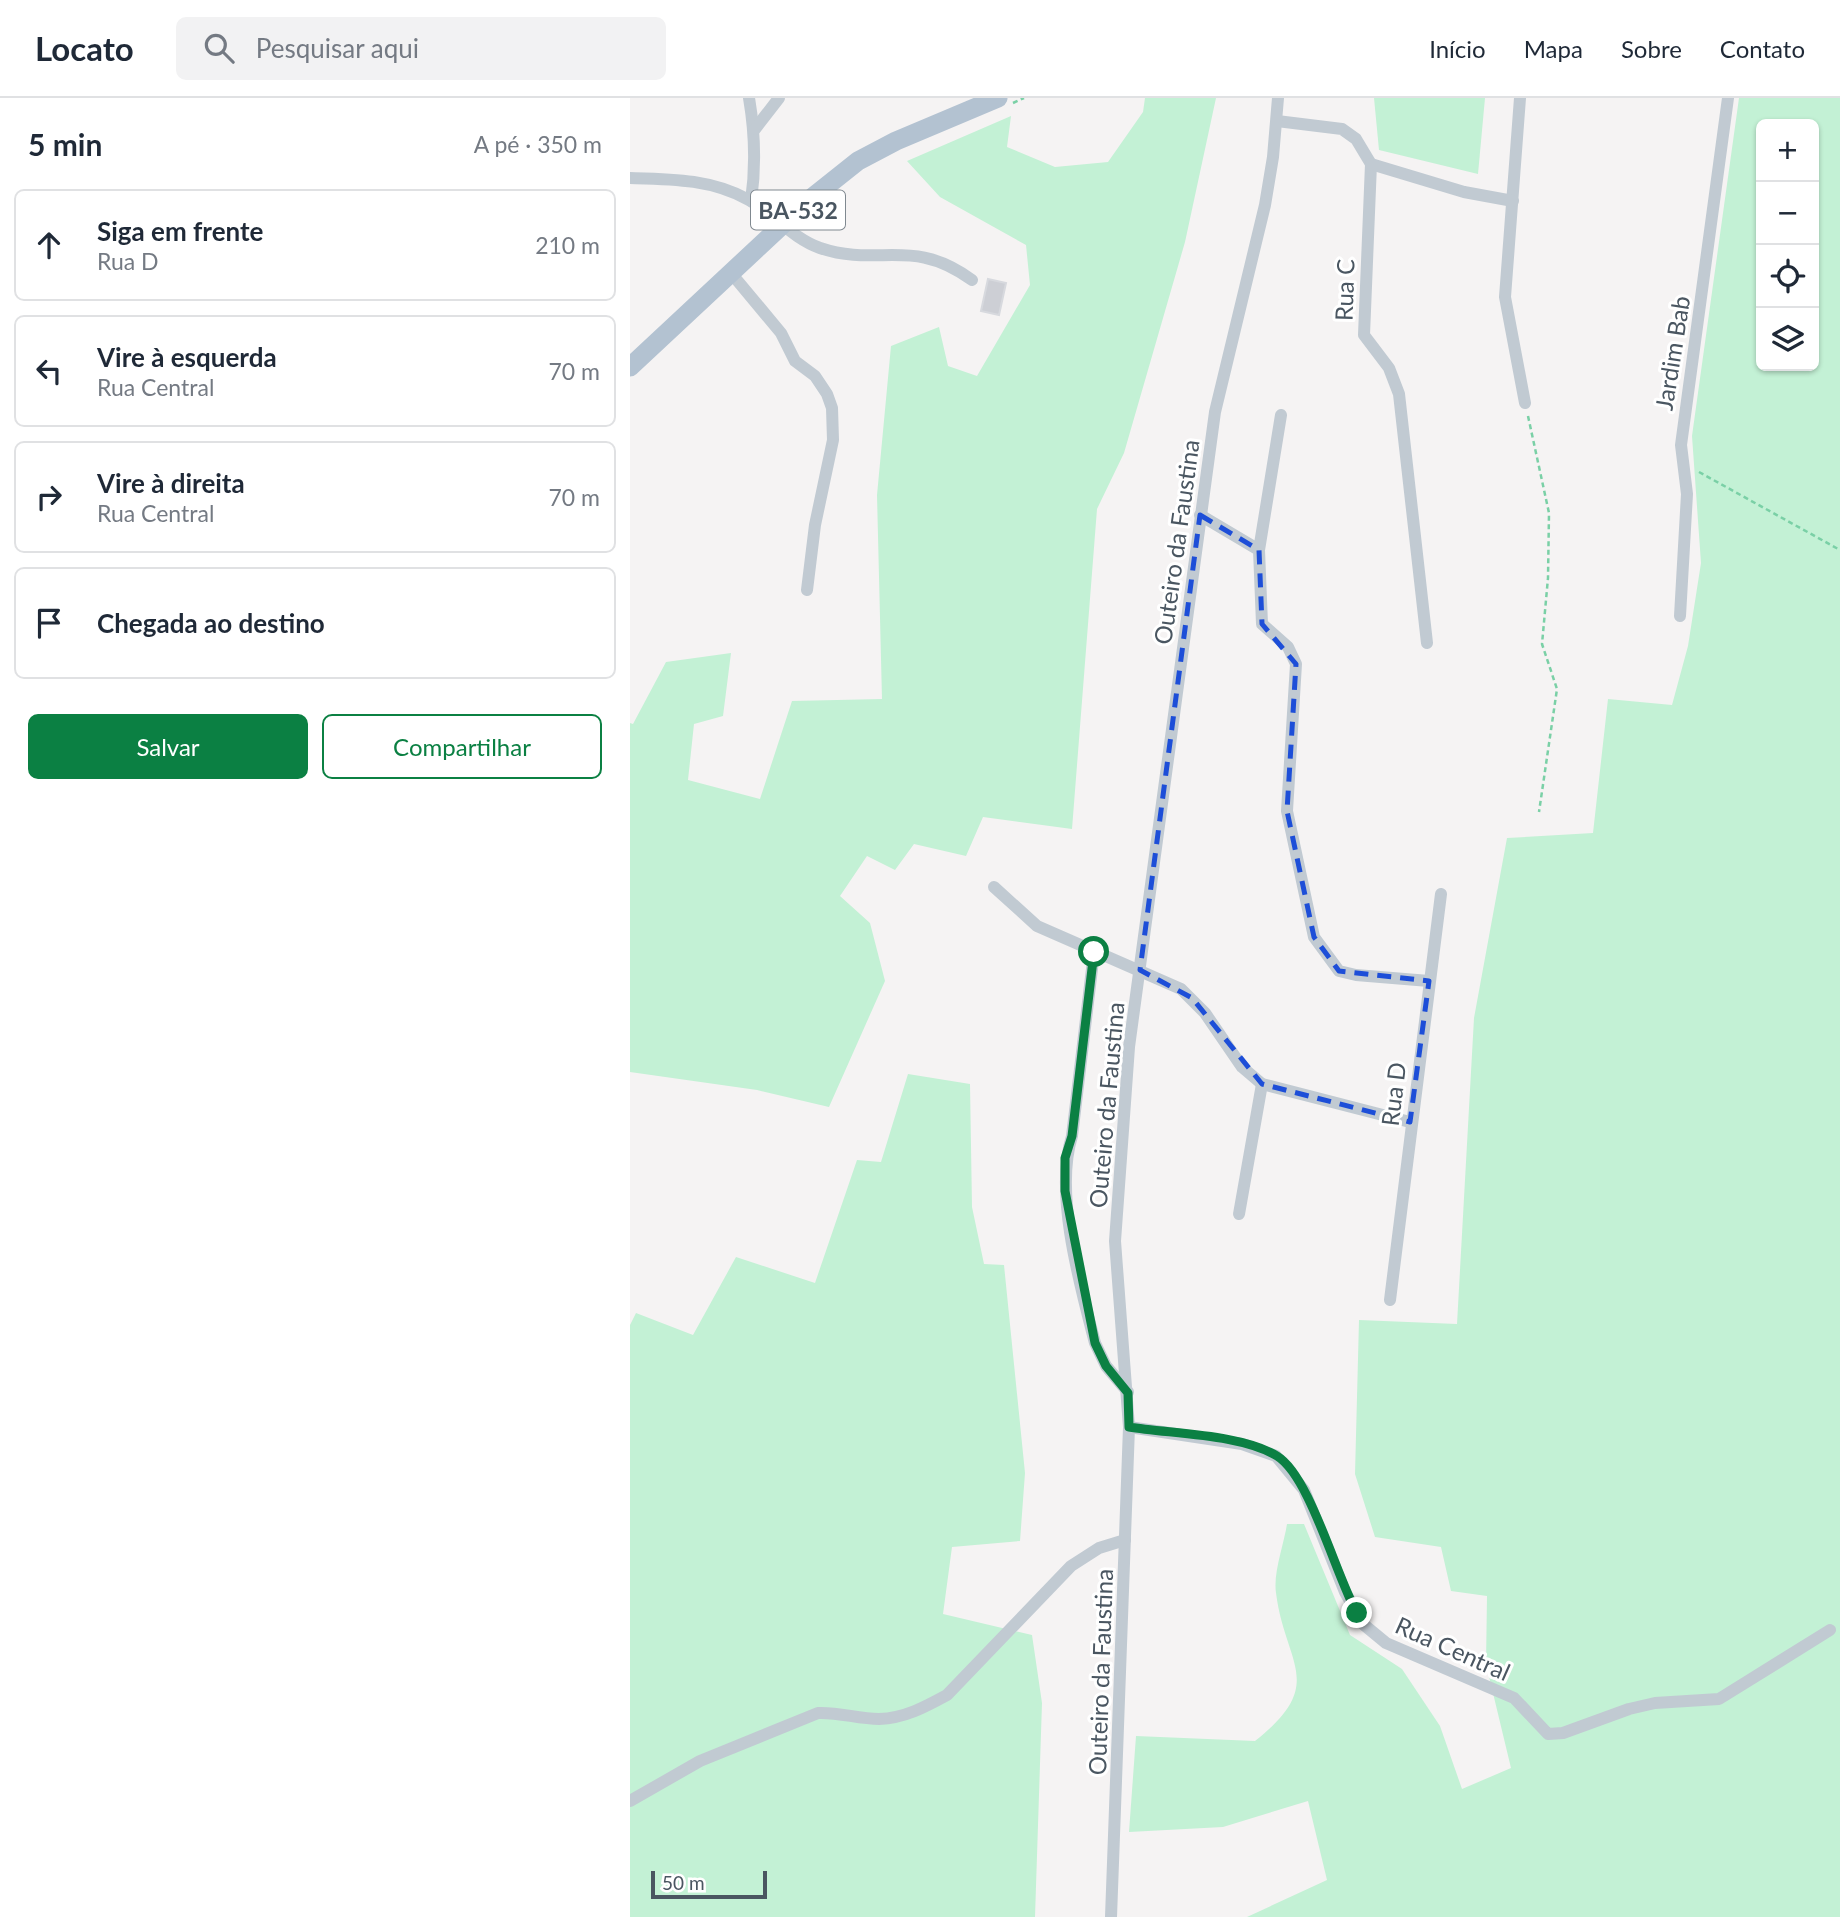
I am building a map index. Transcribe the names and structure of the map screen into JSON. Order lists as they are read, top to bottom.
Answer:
{
  "streets": {
    "main road": ["BA-532"],
    "street": [
      "Rua C",
      "Jardim Bab",
      "Outeiro da Faustina",
      "Rua D",
      "Rua Central"
    ]
  },
  "crossings": [
    ["Outeiro da Faustina", "Rua Central"]
  ],
  "scale_bar": "50 m",
  "page": {
    "header": "Locato",
    "search": "Pesquisar aqui",
    "nav": [
      "Início",
      "Mapa",
      "Sobre",
      "Contato"
    ],
    "heading": ["5 min", "A pé · 350 m"],
    "map_buttons": ["+", "−"],
    "list": [
      ["Siga em frente", "Rua D", "210 m"],
      ["Vire à esquerda", "Rua Central", "70 m"],
      ["Vire à direita", "Rua Central", "70 m"],
      "Chegada ao destino"
    ],
    "buttons": ["Salvar", "Compartilhar"],
    "scale": "50 m"
  }
}
